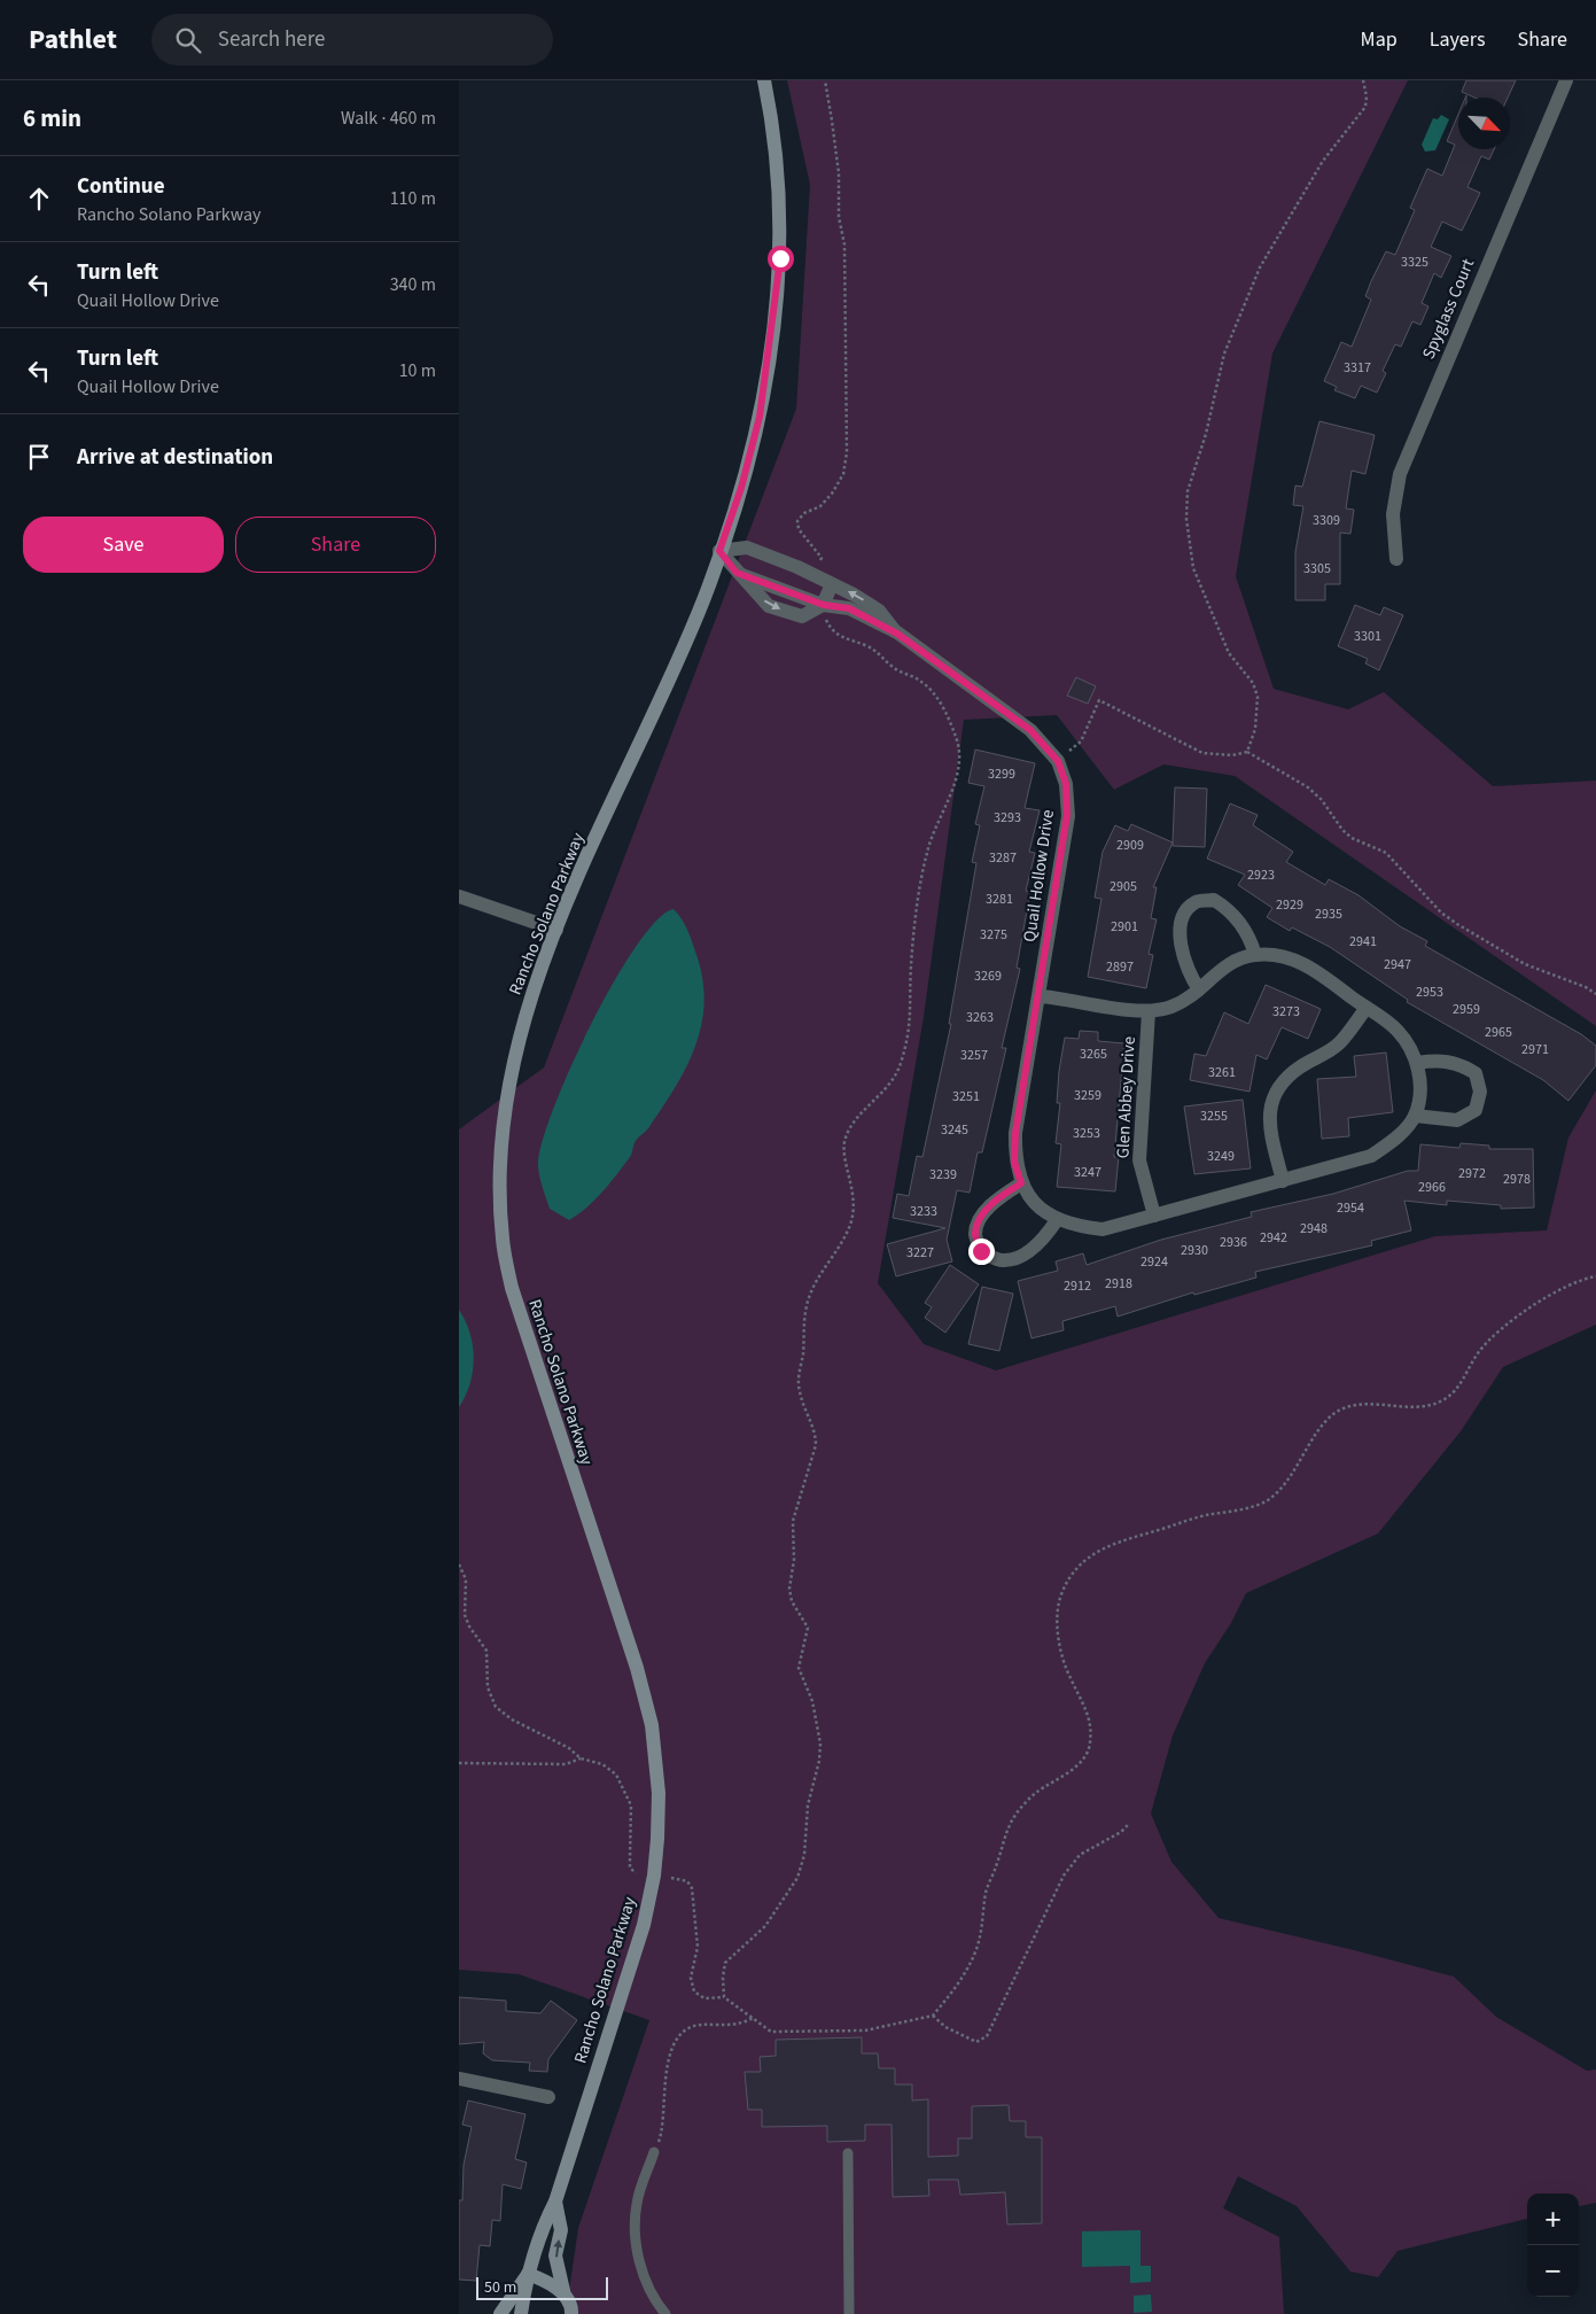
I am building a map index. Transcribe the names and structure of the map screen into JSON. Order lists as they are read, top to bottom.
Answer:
{
  "streets": {
    "street": [
      "Spyglass Court",
      "Quail Hollow Drive",
      "Rancho Solano Parkway",
      "Glen Abbey Drive"
    ]
  },
  "crossings": [
    ["Quail Hollow Drive", "Rancho Solano Parkway"],
    ["Quail Hollow Drive", "Glen Abbey Drive"]
  ],
  "house_numbers": [
    "3325",
    "3317",
    "3309",
    "3305",
    "3301",
    "3299",
    "3293",
    "2909",
    "3287",
    "2923",
    "2905",
    "3281",
    "2929",
    "2935",
    "2901",
    "3275",
    "2941",
    "2947",
    "2897",
    "3269",
    "2953",
    "2959",
    "3273",
    "3263",
    "2965",
    "2971",
    "3265",
    "3257",
    "3261",
    "3259",
    "3251",
    "3255",
    "3245",
    "3253",
    "3249",
    "3247",
    "2972",
    "3239",
    "2978",
    "2966",
    "2954",
    "3233",
    "2948",
    "2942",
    "2936",
    "2930",
    "3227",
    "2924",
    "2918",
    "2912"
  ],
  "scale_bar": "50 m",
  "north": "bottom right",
  "page": {
    "header": "Pathlet",
    "search": "Search here",
    "nav": ["Map", "Layers", "Share"],
    "heading": ["6 min", "Walk · 460 m"],
    "list": [
      ["Continue", "Rancho Solano Parkway", "110 m"],
      ["Turn left", "Quail Hollow Drive", "340 m"],
      ["Turn left", "Quail Hollow Drive", "10 m"],
      "Arrive at destination"
    ],
    "buttons": ["Save", "Share"],
    "map_buttons": ["+", "−"],
    "scale": "50 m"
  }
}
